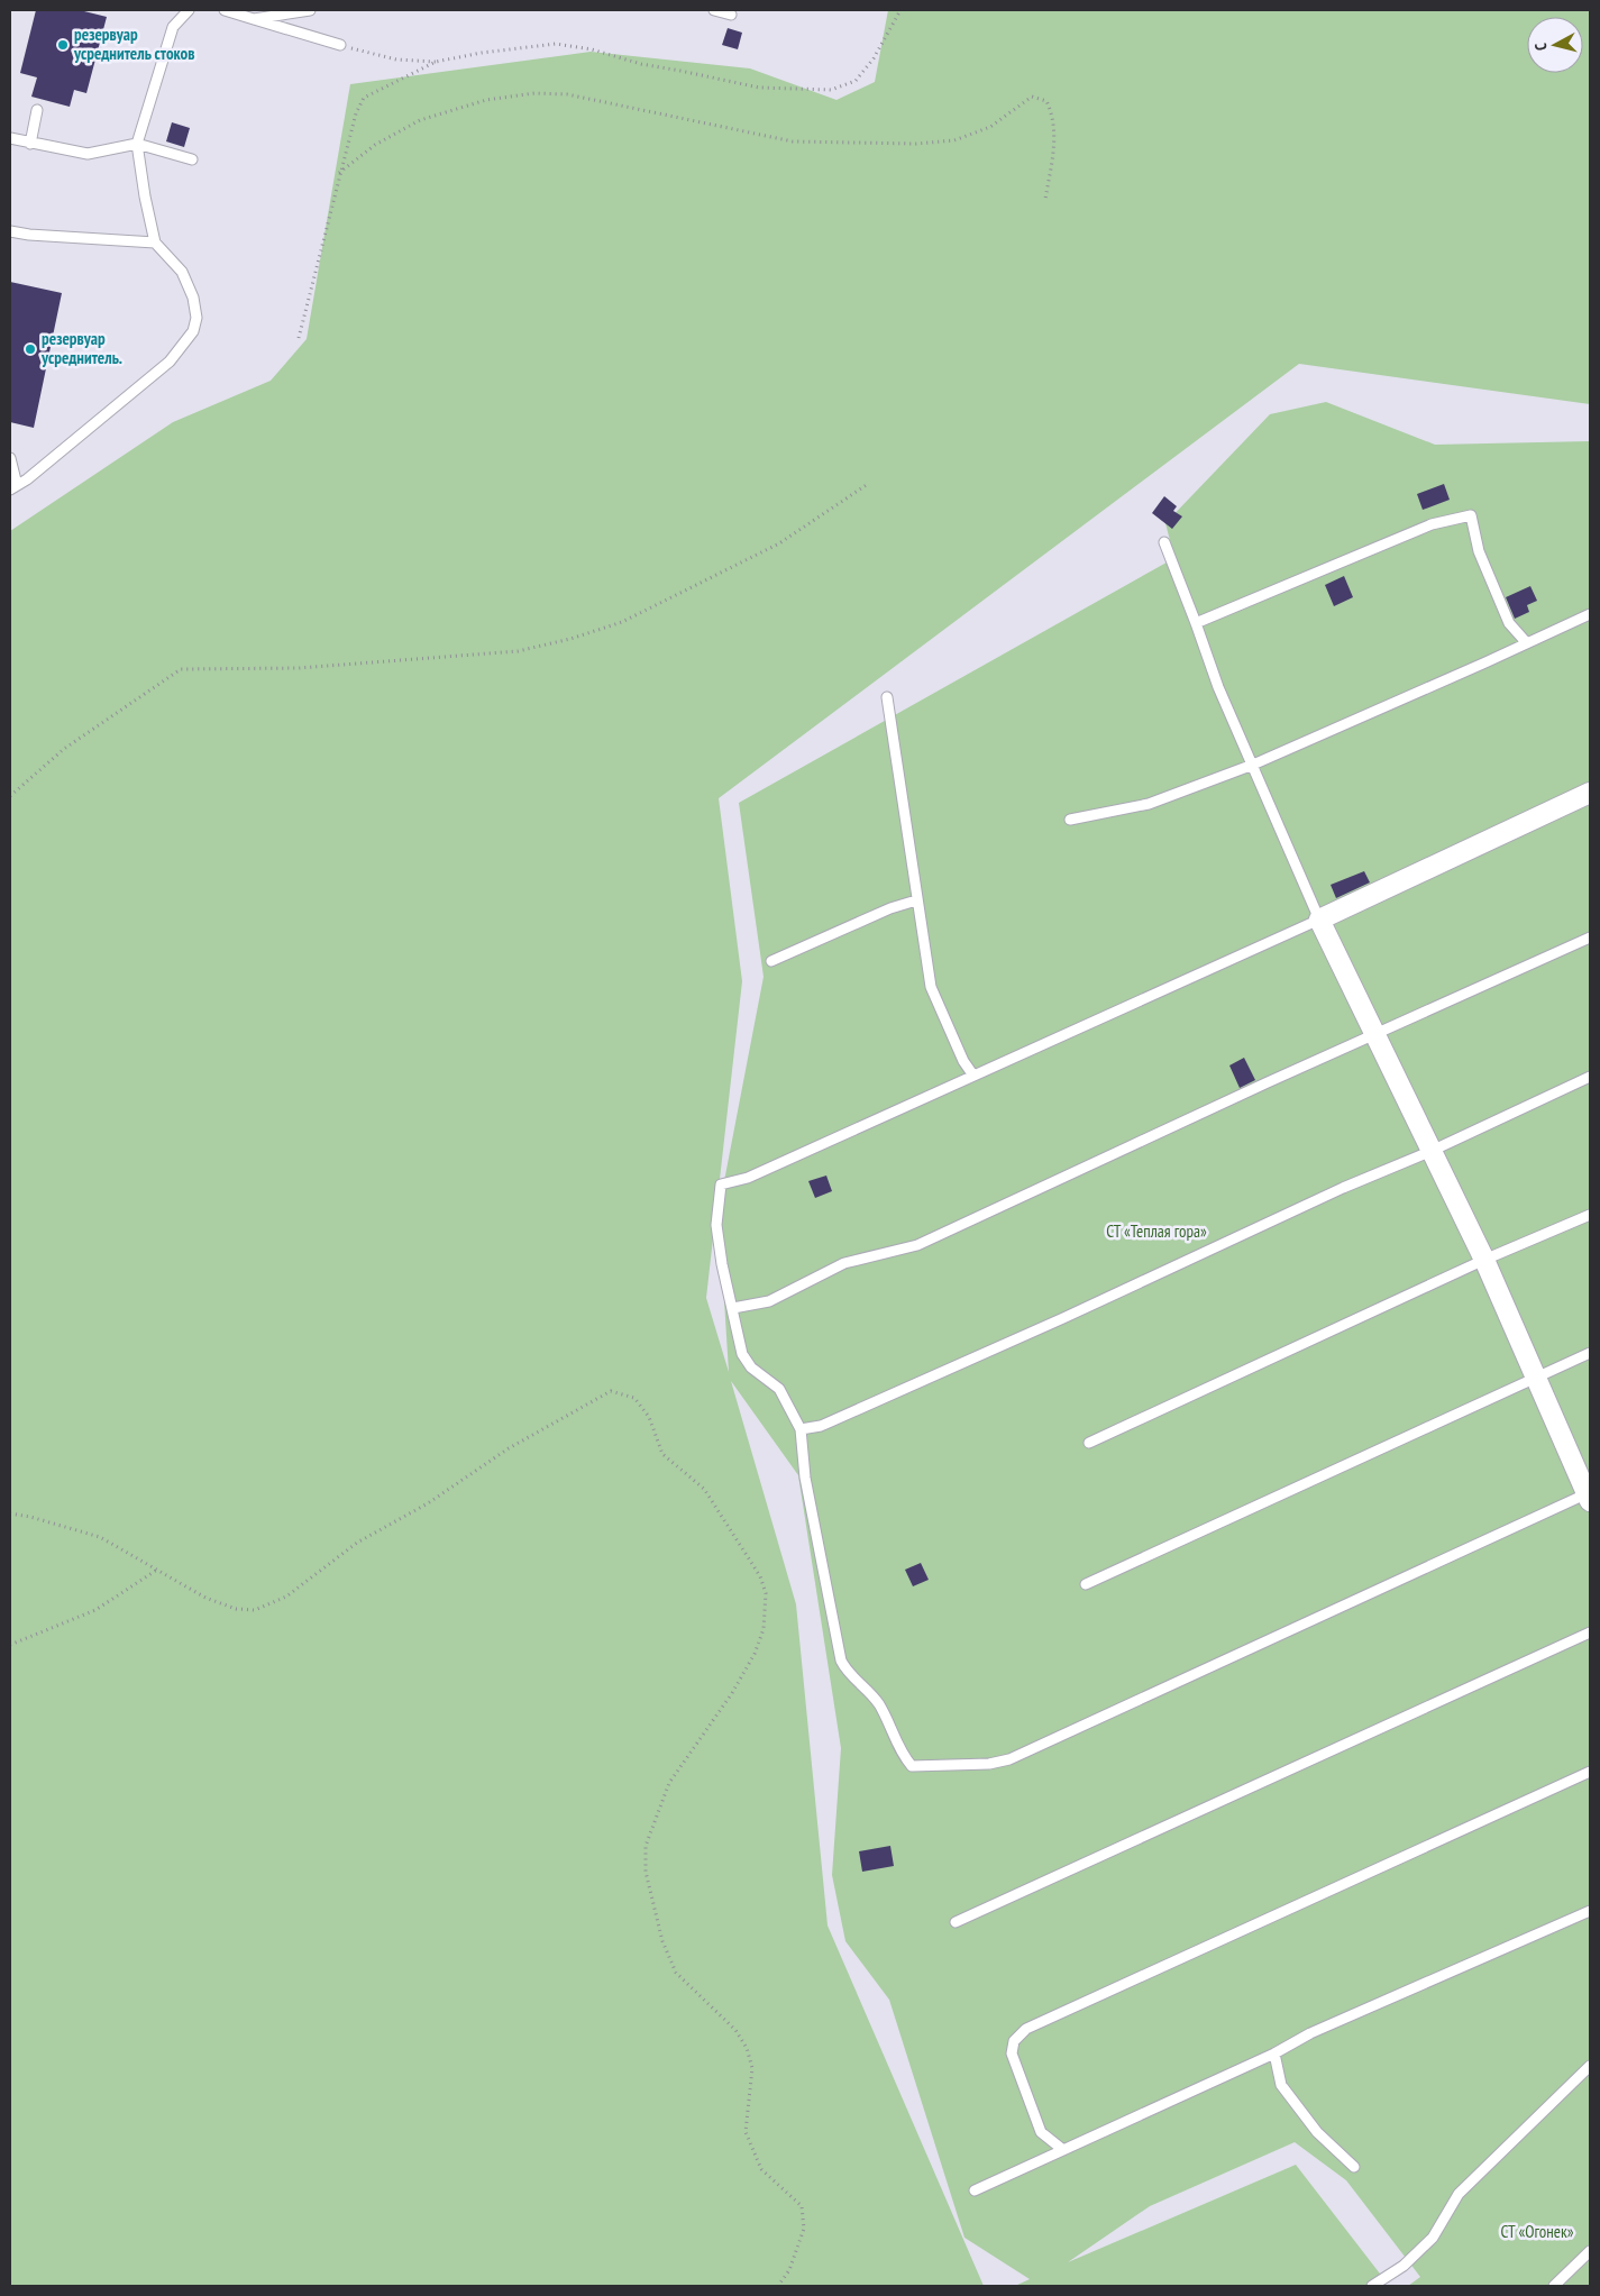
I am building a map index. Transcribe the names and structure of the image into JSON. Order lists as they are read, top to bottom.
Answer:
{
  "parks": ["СТ «Теплая гора»", "СТ «Огонек»"],
  "places": ["резервуар усреднитель стоков", "резервуар усреднитель."],
  "north": "left"
}
